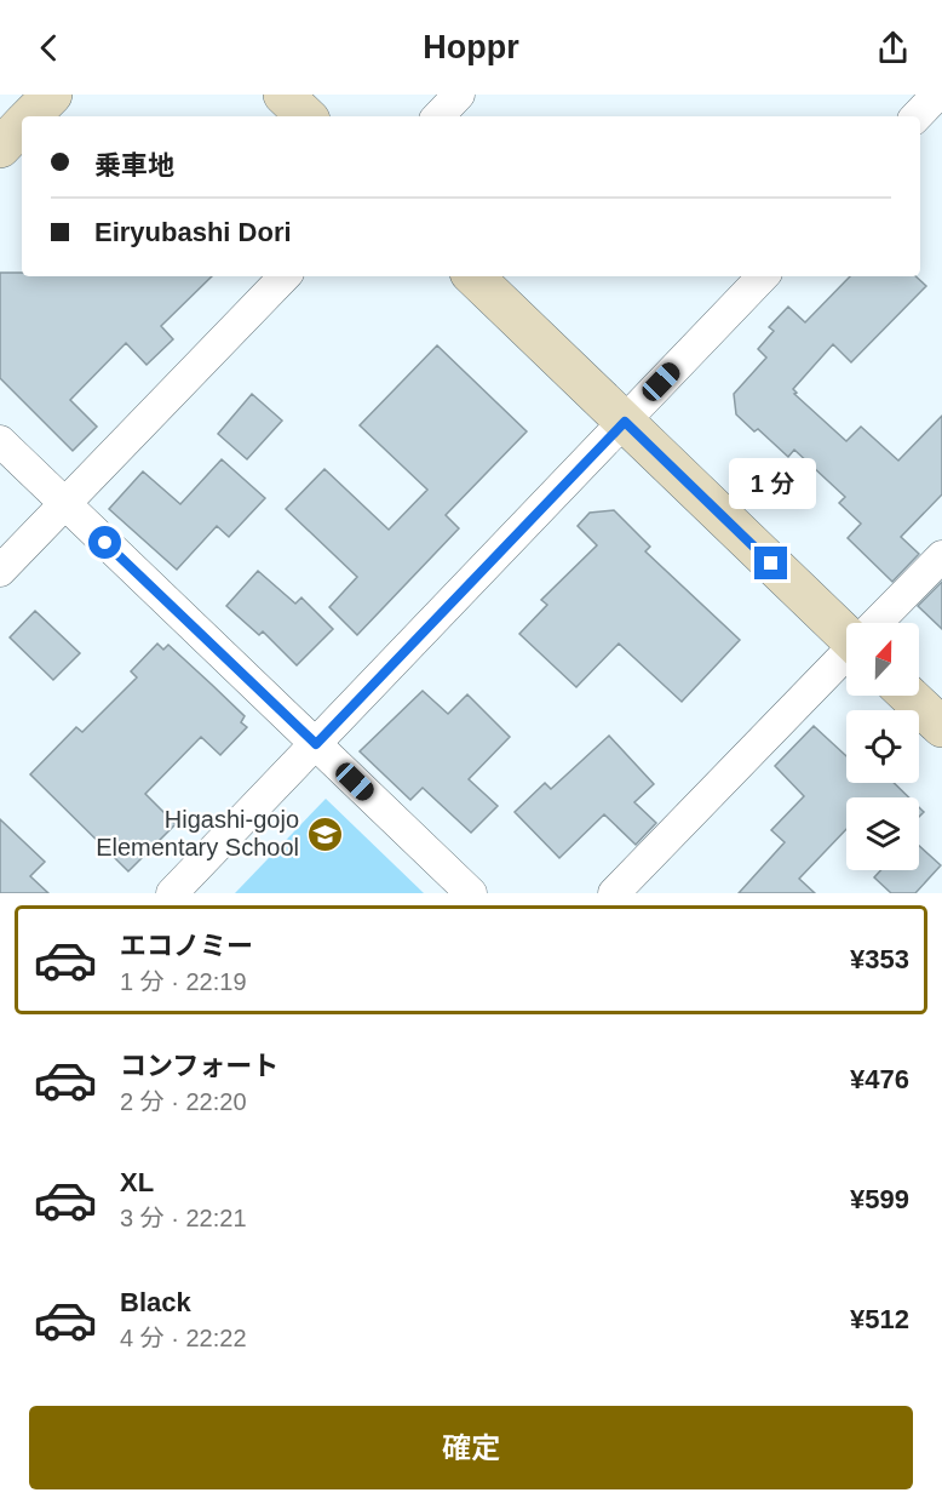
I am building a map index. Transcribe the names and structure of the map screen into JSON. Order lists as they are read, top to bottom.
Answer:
{
  "places": {
    "school or university": ["Higashi-gojo Elementary School"]
  },
  "north": "top",
  "page": {
    "header": "Hoppr",
    "banner": ["乗車地", "Eiryubashi Dori"],
    "bubble": "1 分",
    "list": [
      {
        "name": "エコノミー",
        "note": "1 分 · 22:19",
        "value": "¥353"
      },
      {
        "name": "コンフォート",
        "note": "2 分 · 22:20",
        "value": "¥476"
      },
      {
        "name": "XL",
        "note": "3 分 · 22:21",
        "value": "¥599"
      },
      {
        "name": "Black",
        "note": "4 分 · 22:22",
        "value": "¥512"
      }
    ],
    "buttons": "確定"
  }
}
